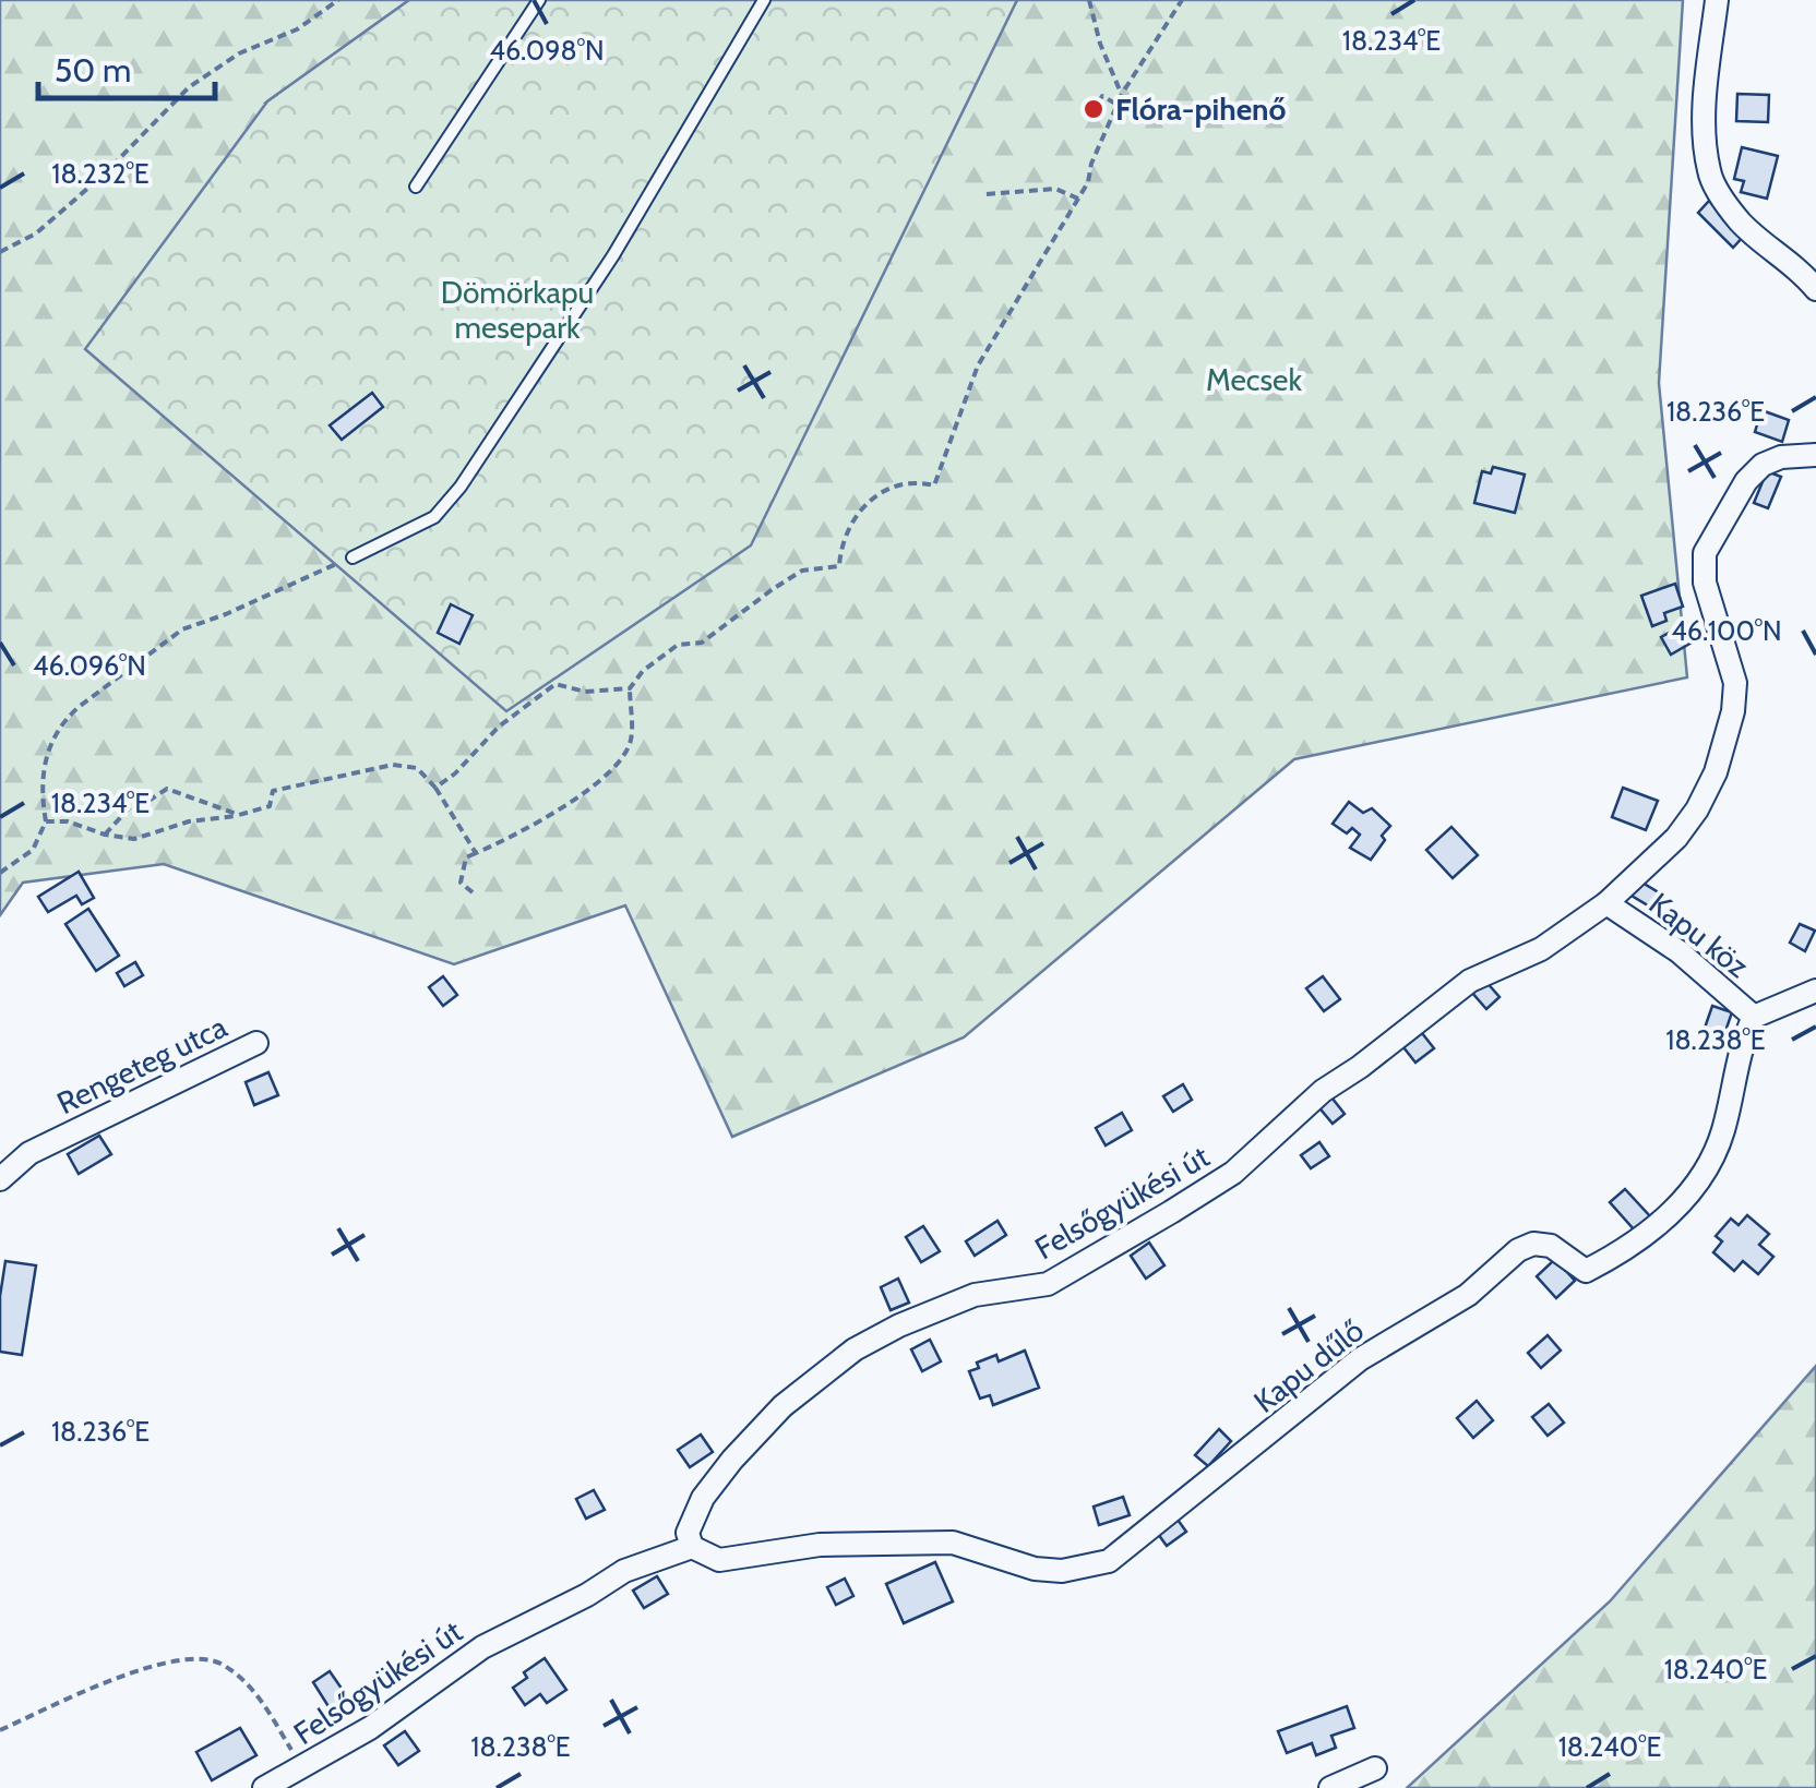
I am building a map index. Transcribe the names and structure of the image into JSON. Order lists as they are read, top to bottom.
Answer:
{
  "streets": {
    "street": [
      "Kapu köz",
      "Rengeteg utca",
      "Felsőgyükési út",
      "Kapu dűlő"
    ]
  },
  "crossings": [
    ["Kapu köz", "Felsőgyükési út"],
    ["Kapu köz", "Kapu dűlő"],
    ["Felsőgyükési út", "Kapu dűlő"]
  ],
  "parks": ["Dömörkapu mesepark", "Mecsek"],
  "places": ["Flóra-pihenő"],
  "scale_bar": "50 m",
  "coordinates": [
    "18.234°E",
    "46.098°N",
    "18.232°E",
    "18.236°E",
    "46.100°N",
    "46.096°N",
    "18.238°E",
    "18.240°E"
  ]
}
